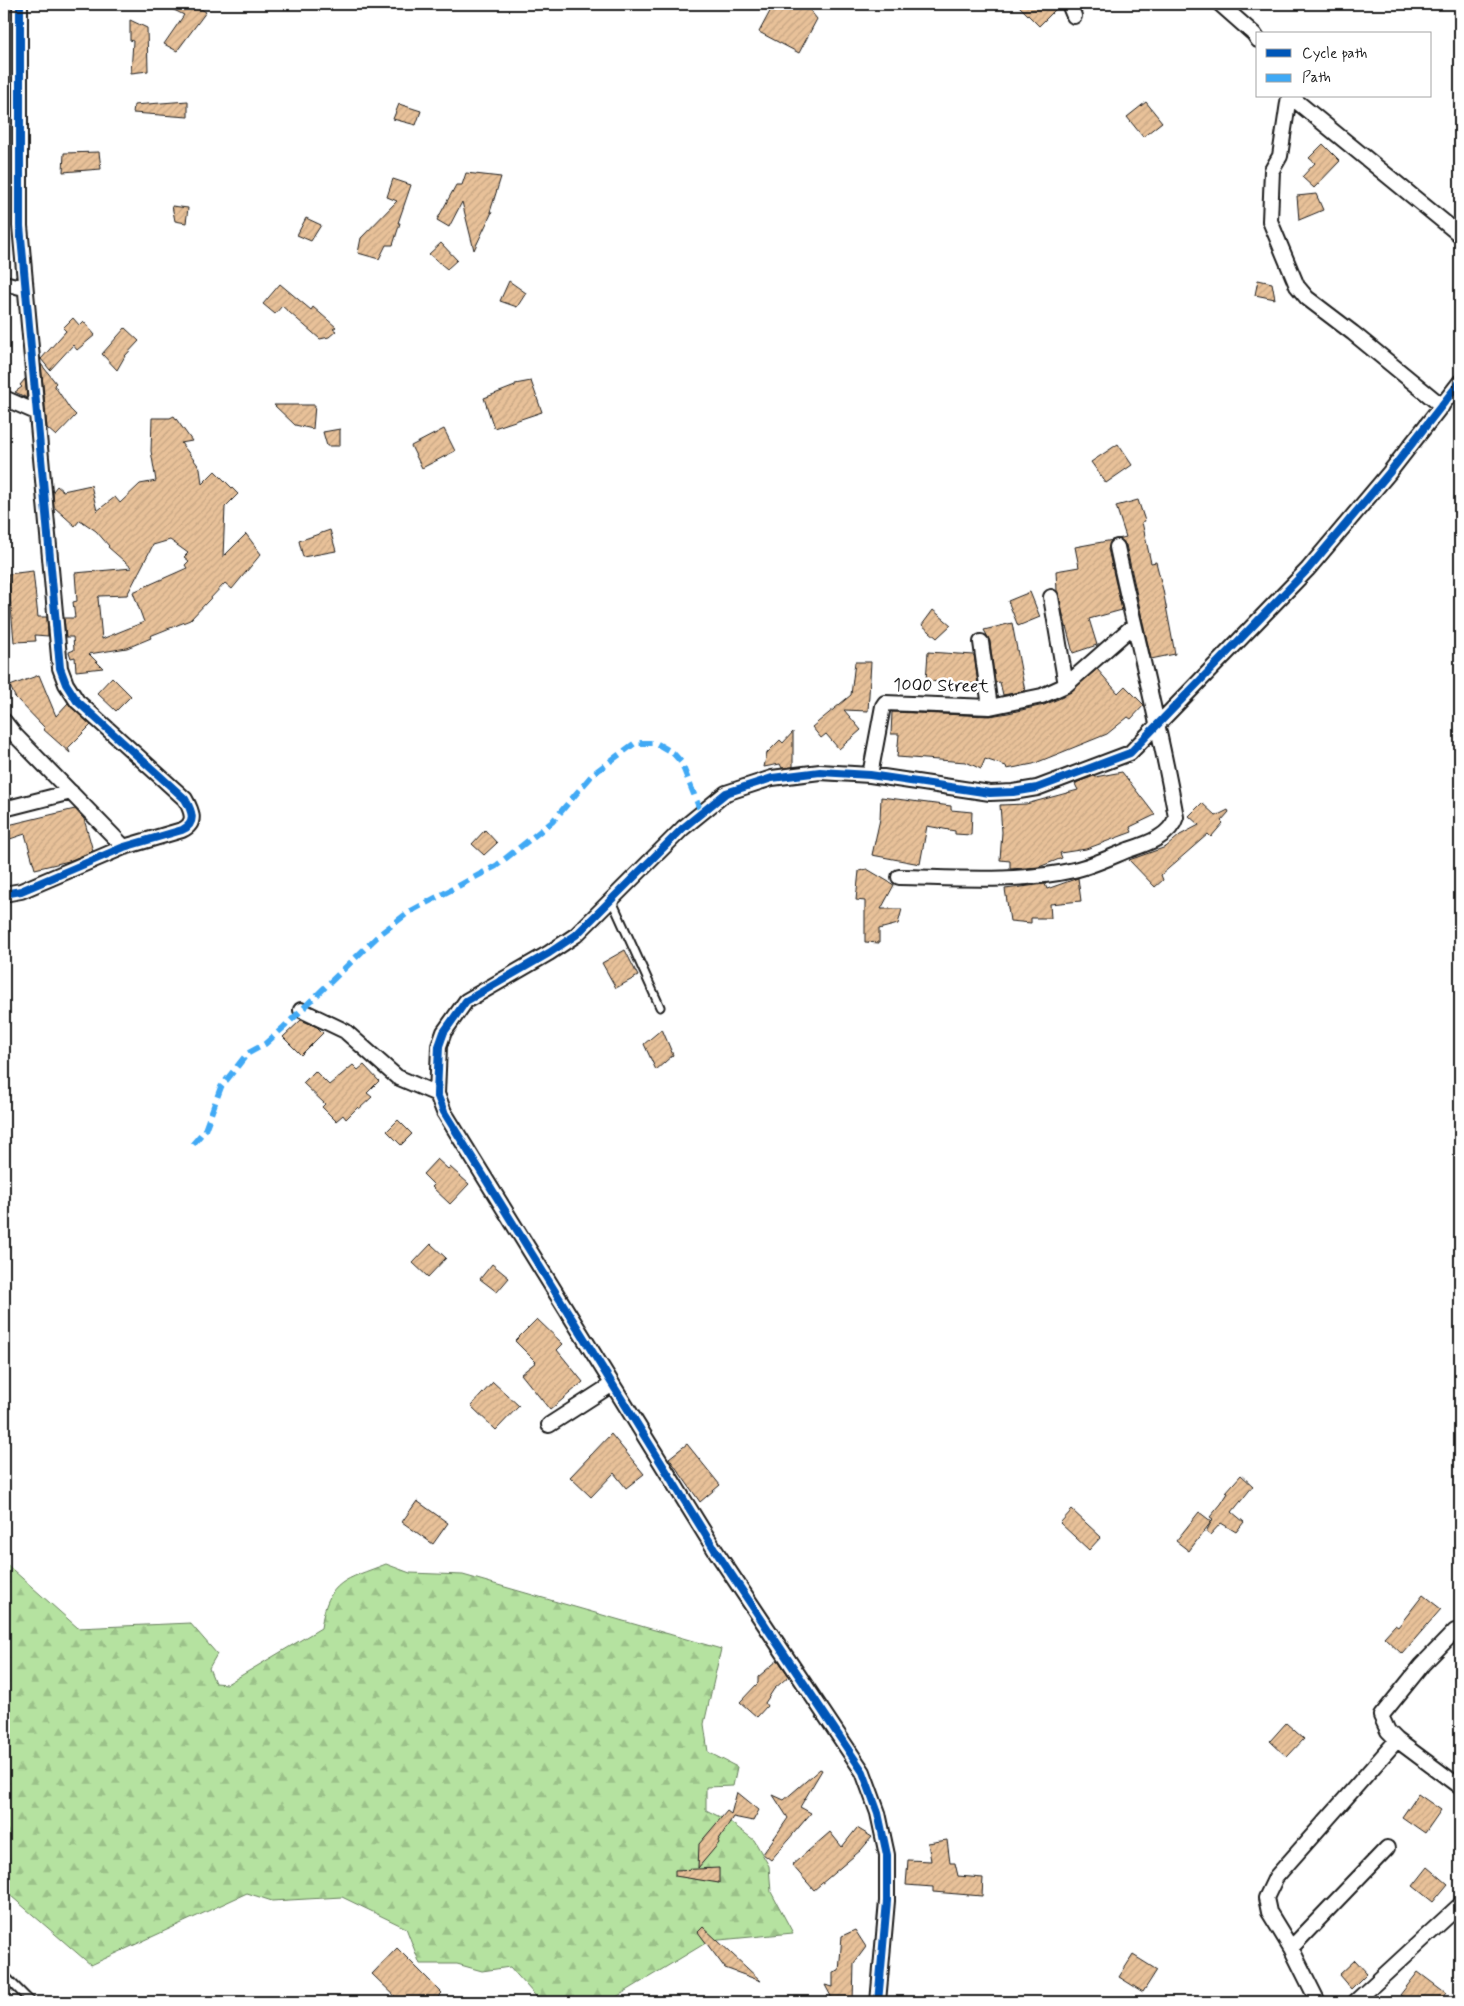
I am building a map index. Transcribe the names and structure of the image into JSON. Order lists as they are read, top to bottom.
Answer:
{
  "streets": {
    "street": ["1000 Street"]
  },
  "legend": ["Cycle path", "Path"]
}
